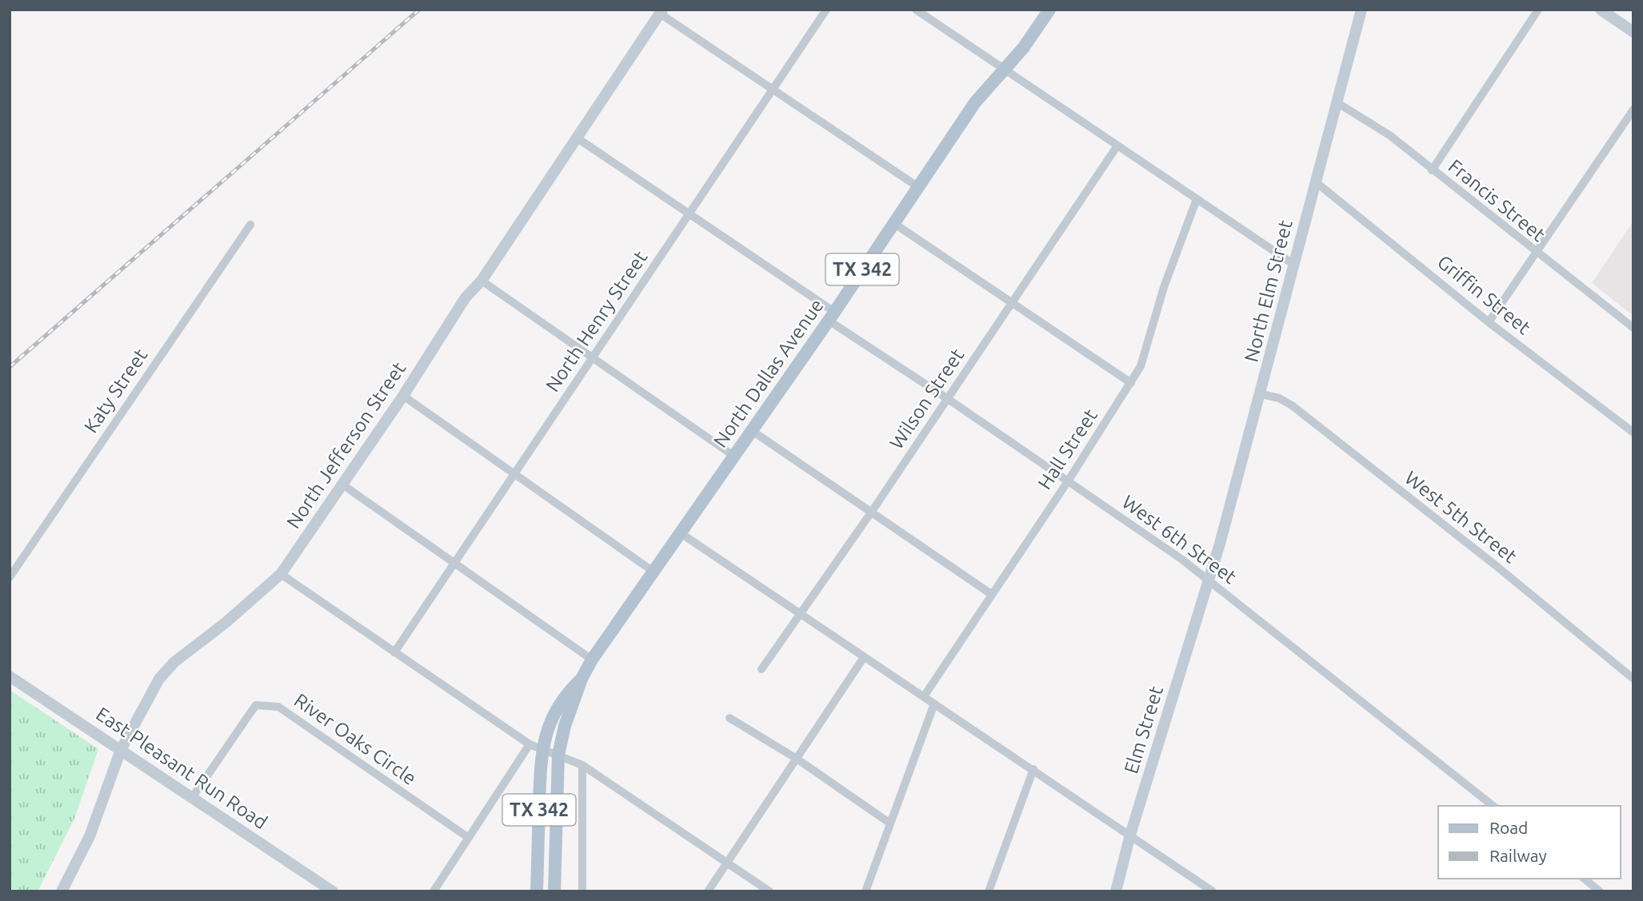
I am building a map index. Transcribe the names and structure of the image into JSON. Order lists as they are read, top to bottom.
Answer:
{
  "streets": {
    "main road": ["TX 342", "North Dallas Avenue"],
    "street": [
      "Francis Street",
      "North Elm Street",
      "Griffin Street",
      "North Henry Street",
      "Katy Street",
      "Wilson Street",
      "North Jefferson Street",
      "Hall Street",
      "West 5th Street",
      "West 6th Street",
      "Elm Street",
      "River Oaks Circle",
      "East Pleasant Run Road"
    ]
  },
  "crossings": [
    ["Francis Street", "North Elm Street"],
    ["North Elm Street", "Griffin Street"],
    ["North Elm Street", "West 5th Street"],
    ["North Elm Street", "West 6th Street"],
    ["North Elm Street", "Elm Street"],
    ["North Henry Street", "West 6th Street"],
    ["North Dallas Avenue", "West 6th Street"],
    ["Wilson Street", "West 6th Street"],
    ["North Jefferson Street", "West 6th Street"],
    ["North Jefferson Street", "East Pleasant Run Road"],
    ["Hall Street", "West 6th Street"],
    ["West 6th Street", "Elm Street"],
    ["River Oaks Circle", "East Pleasant Run Road"]
  ],
  "legend": ["Road", "Railway"]
}
